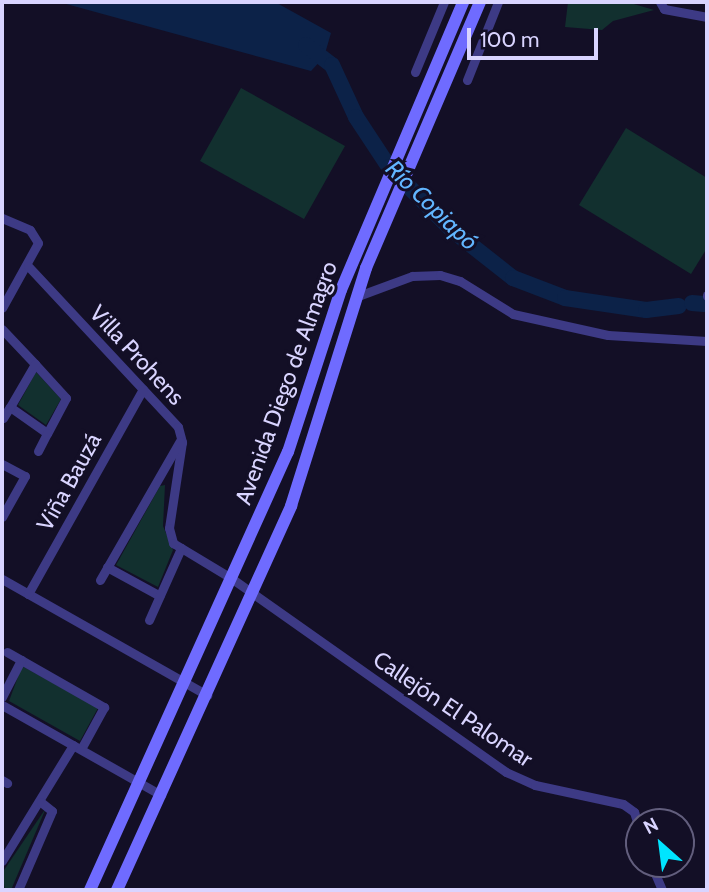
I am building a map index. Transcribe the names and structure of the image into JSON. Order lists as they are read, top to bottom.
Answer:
{
  "streets": {
    "street": [
      "Villa Prohens",
      "Avenida Diego de Almagro",
      "Viña Bauzá",
      "Callejón El Palomar"
    ]
  },
  "crossings": [
    ["Villa Prohens", "Viña Bauzá"],
    ["Avenida Diego de Almagro", "Callejón El Palomar"]
  ],
  "water": ["Río Copiapó"],
  "scale_bar": "100 m",
  "north": "top left"
}
